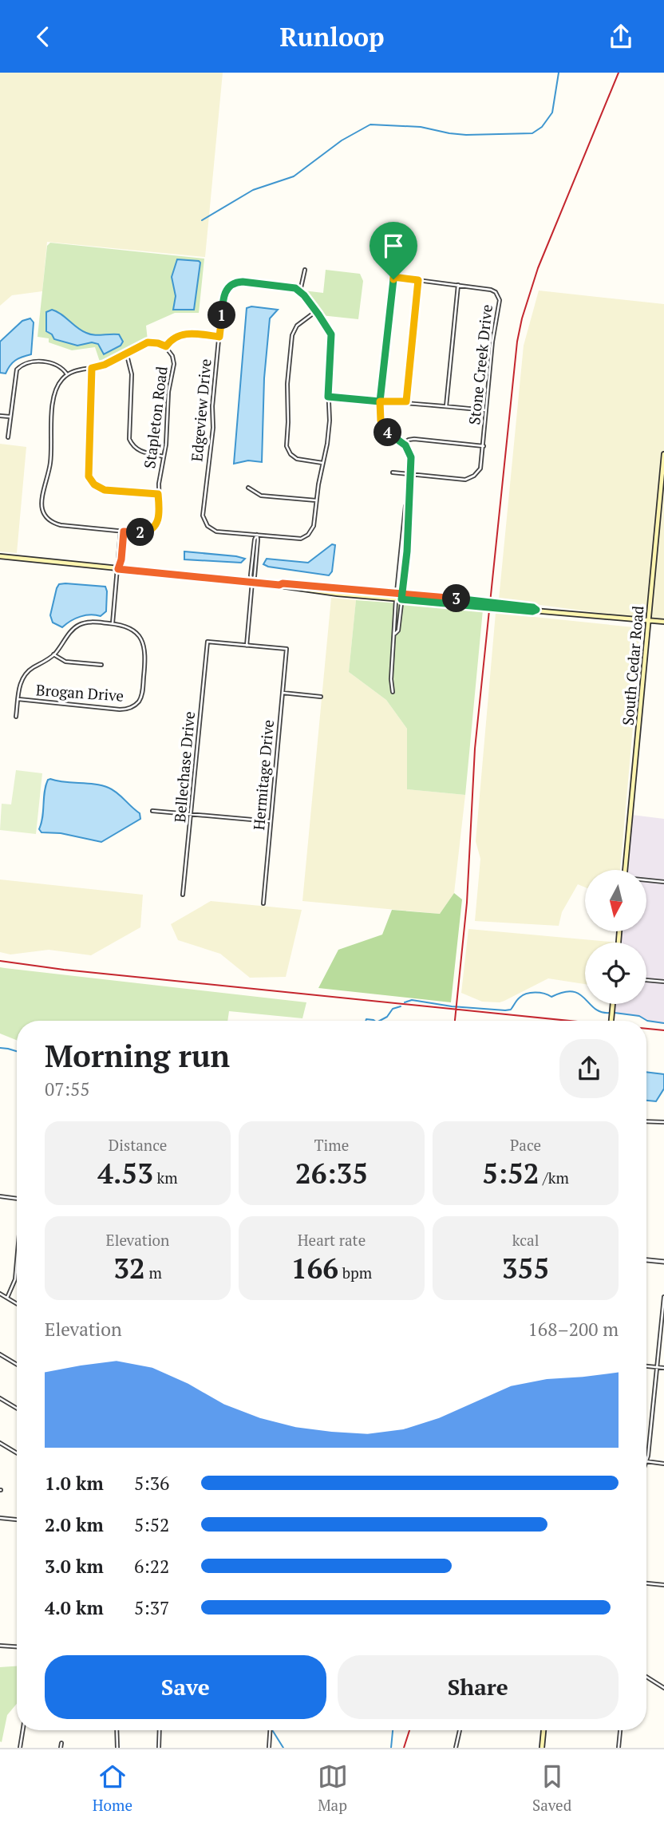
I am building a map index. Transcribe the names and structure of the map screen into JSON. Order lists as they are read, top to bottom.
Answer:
{
  "streets": {
    "main road": ["South Cedar Road"],
    "street": [
      "Stone Creek Drive",
      "Edgeview Drive",
      "Stapleton Road",
      "Brogan Drive",
      "Bellechase Drive",
      "Hermitage Drive"
    ]
  },
  "crossings": [
    ["Bellechase Drive", "Hermitage Drive"]
  ],
  "north": "bottom",
  "page": {
    "header": "Runloop",
    "pins": [
      "1",
      "4",
      "2",
      "3"
    ],
    "heading": ["Morning run", "07:55"],
    "stats": [
      ["Distance", "4.53 km"],
      ["Time", "26:35"],
      ["Pace", "5:52 /km"],
      ["Elevation", "32 m"],
      ["Heart rate", "166 bpm"],
      ["kcal", "355"]
    ],
    "chart": ["Elevation", "168–200 m"],
    "list": [
      {
        "name": "1.0 km",
        "note": "5:36"
      },
      {
        "name": "2.0 km",
        "note": "5:52"
      },
      {
        "name": "3.0 km",
        "note": "6:22"
      },
      {
        "name": "4.0 km",
        "note": "5:37"
      }
    ],
    "buttons": ["Save", "Share"],
    "tabs": ["Home", "Map", "Saved"]
  }
}
